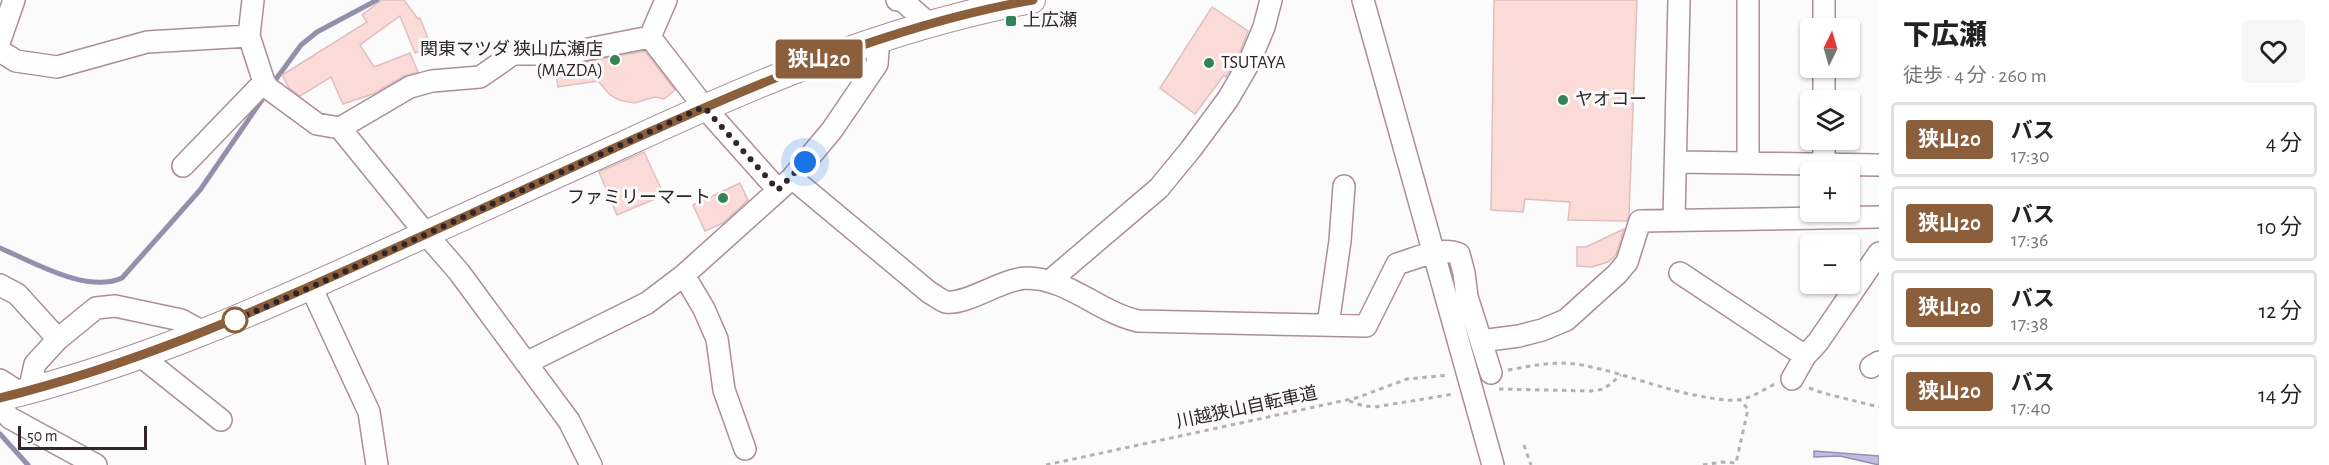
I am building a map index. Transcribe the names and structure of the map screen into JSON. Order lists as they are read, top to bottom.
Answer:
{
  "streets": {
    "path": ["川越狭山自転車道"]
  },
  "places": {
    "transit": ["上広瀬"],
    "other": [
      "関東マツダ 狭山広瀬店 (MAZDA)",
      "TSUTAYA",
      "ヤオコー",
      "ファミリーマート"
    ]
  },
  "lines": ["bus line 狭山20"],
  "scale_bar": "50 m",
  "north": "top",
  "page": {
    "on_map": "狭山20",
    "heading": ["下広瀬", "徒歩 · 4 分 · 260 m"],
    "map_buttons": ["+", "−"],
    "list": [
      {
        "mark": "狭山20",
        "name": "バス",
        "note": "17:30",
        "value": "4 分"
      },
      {
        "mark": "狭山20",
        "name": "バス",
        "note": "17:36",
        "value": "10 分"
      },
      {
        "mark": "狭山20",
        "name": "バス",
        "note": "17:38",
        "value": "12 分"
      },
      {
        "mark": "狭山20",
        "name": "バス",
        "note": "17:40",
        "value": "14 分"
      }
    ],
    "scale": "50 m"
  }
}
